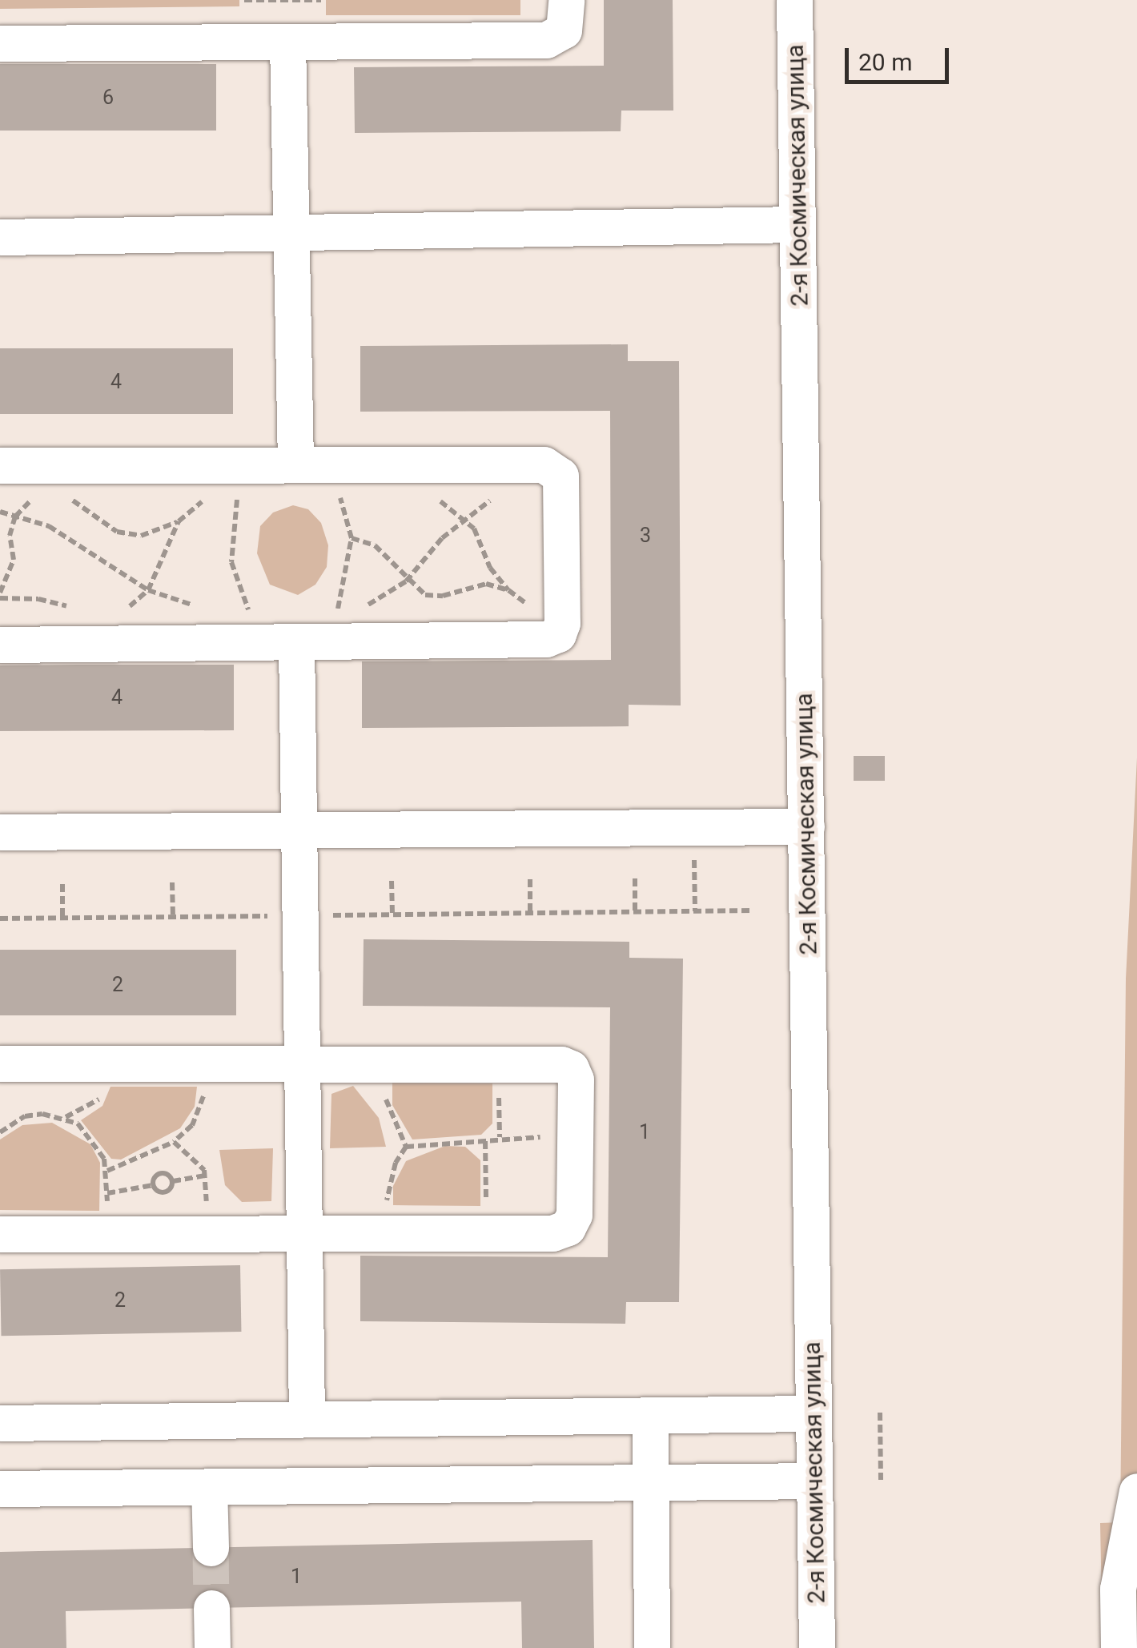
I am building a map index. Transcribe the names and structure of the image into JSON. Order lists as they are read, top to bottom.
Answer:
{
  "streets": {
    "street": ["2-я Космическая улица"]
  },
  "house_numbers": [
    "6",
    "4",
    "3",
    "4",
    "2",
    "1",
    "2",
    "1"
  ],
  "scale_bar": "20 m"
}
